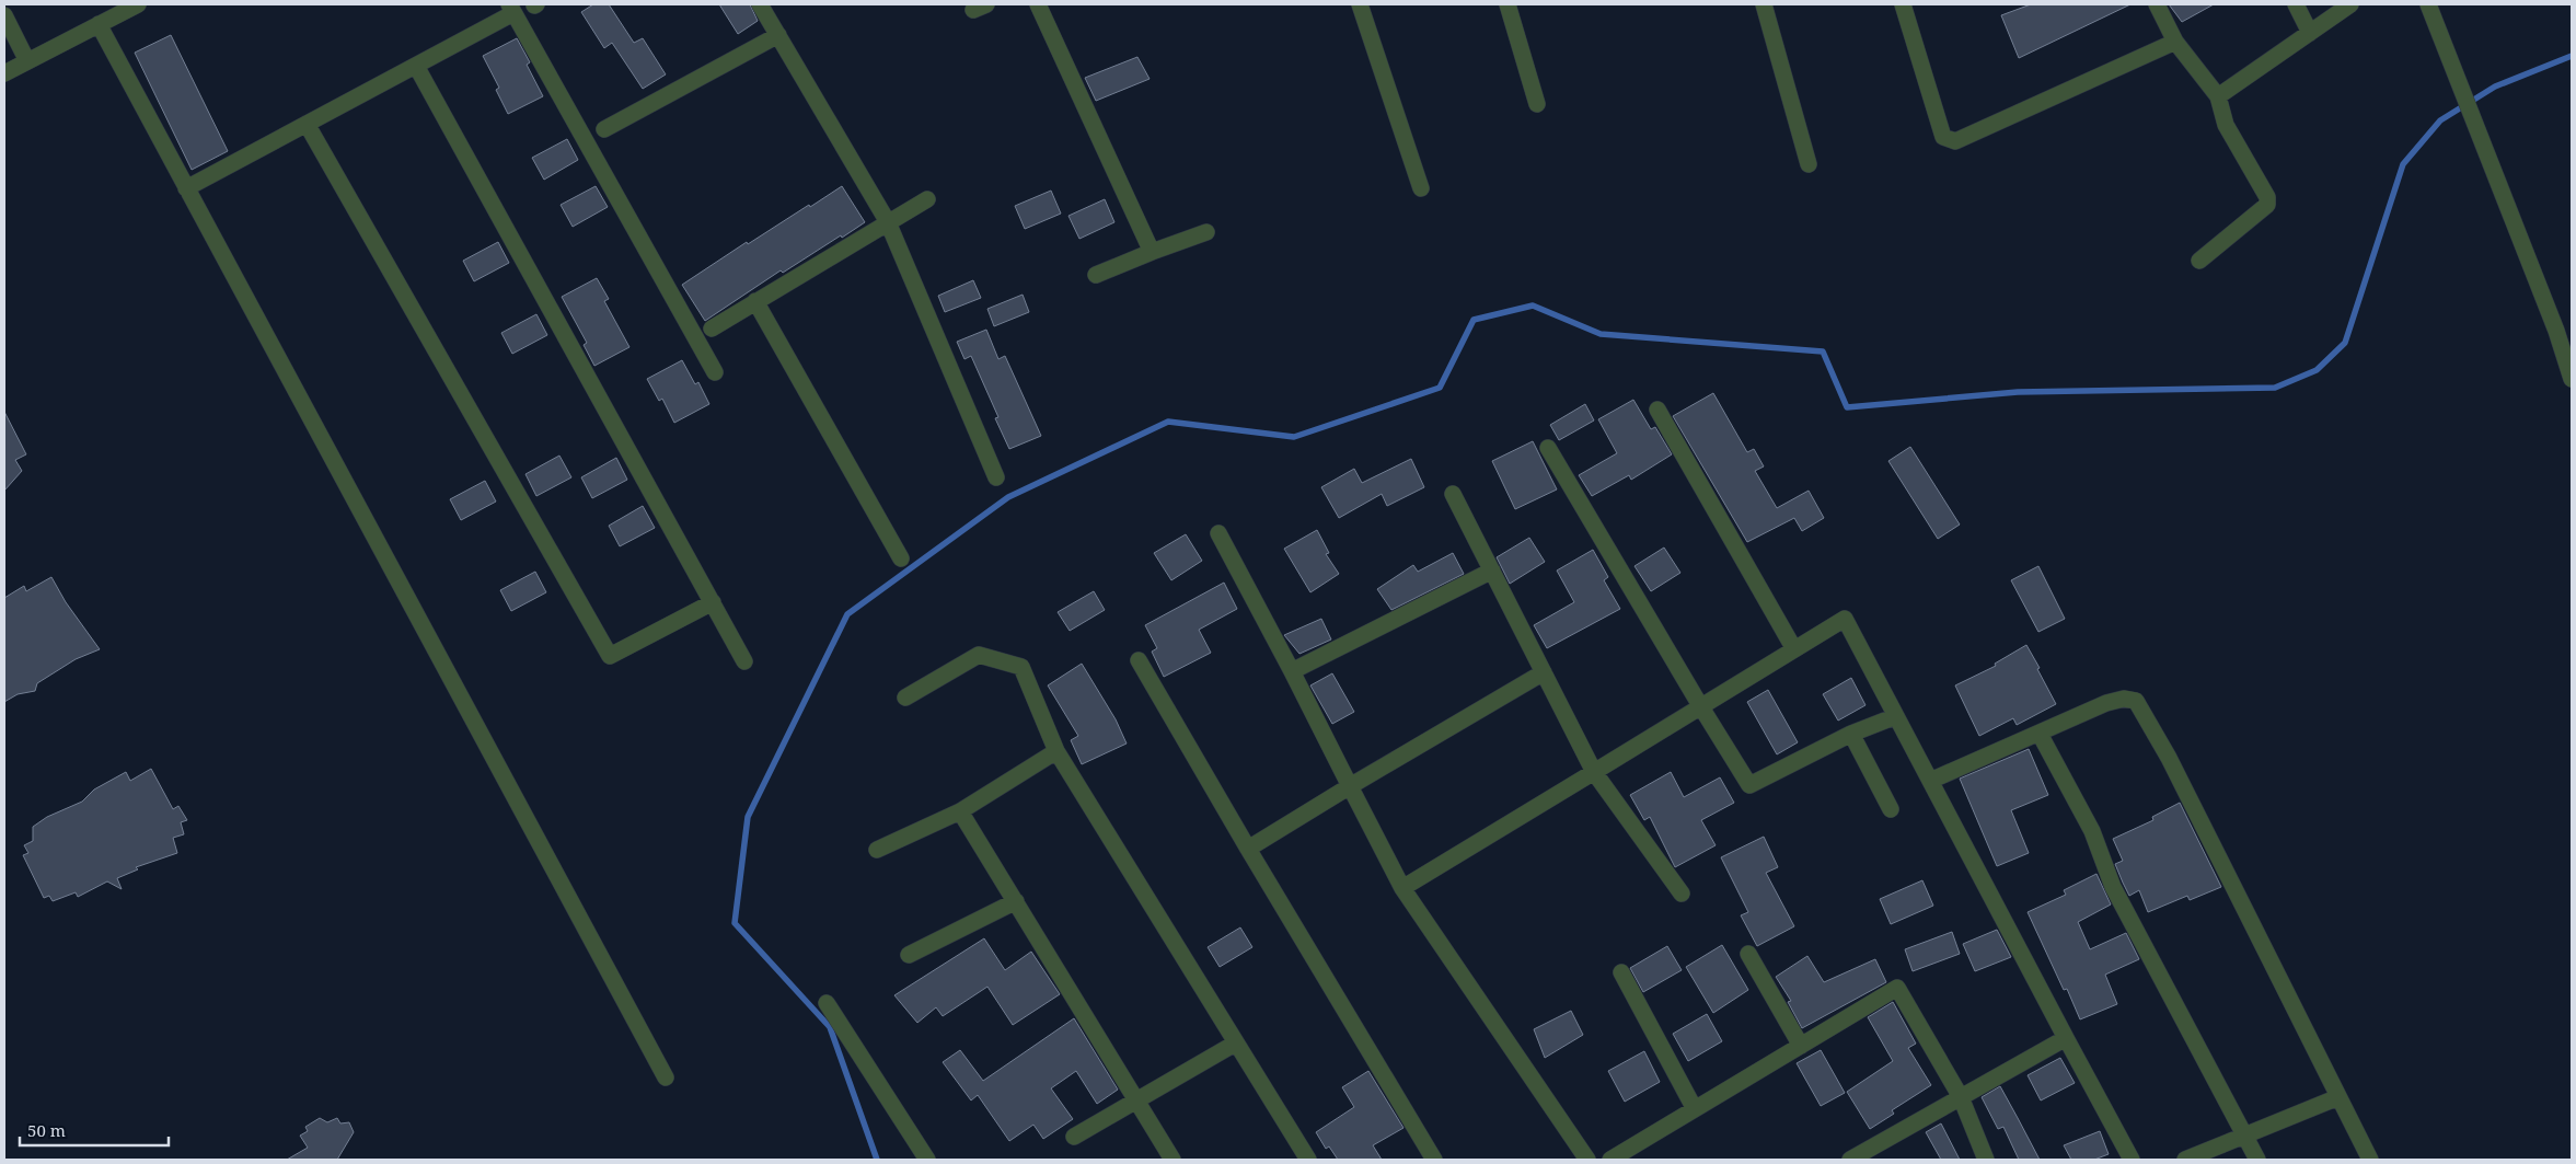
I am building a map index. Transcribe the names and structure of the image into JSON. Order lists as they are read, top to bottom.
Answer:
{
  "scale_bar": "50 m"
}
